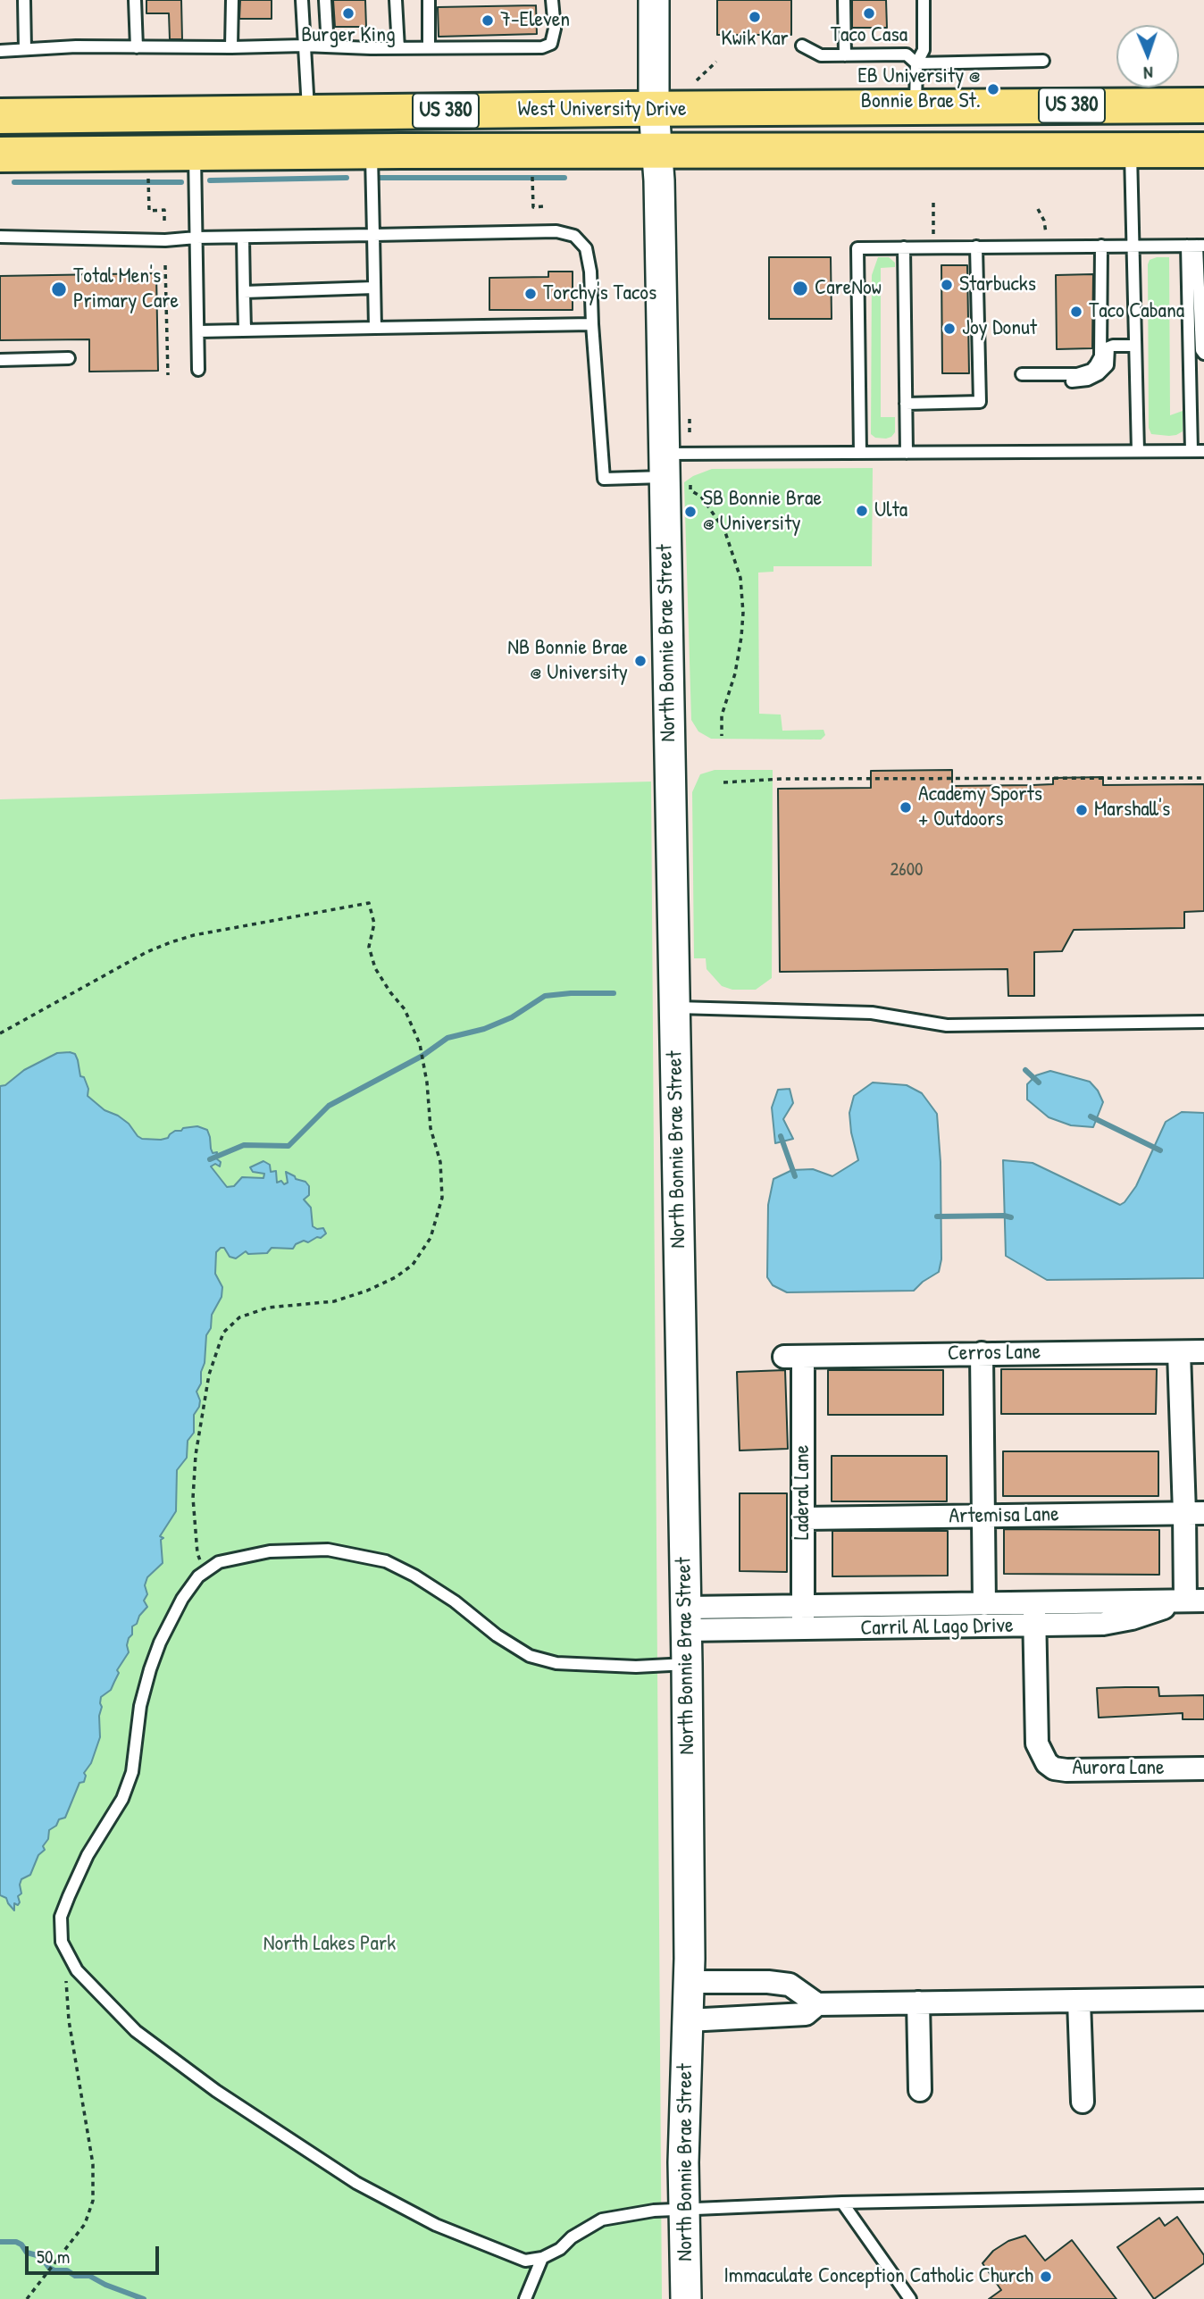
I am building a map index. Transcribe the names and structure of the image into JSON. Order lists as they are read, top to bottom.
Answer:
{
  "streets": {
    "main road": ["US 380", "West University Drive", "North Bonnie Brae Street"],
    "street": [
      "Cerros Lane",
      "Laderal Lane",
      "Artemisa Lane",
      "Carril Al Lago Drive",
      "Aurora Lane"
    ]
  },
  "crossings": [
    ["West University Drive", "North Bonnie Brae Street"],
    ["North Bonnie Brae Street", "Carril Al Lago Drive"],
    ["Cerros Lane", "Laderal Lane"],
    ["Laderal Lane", "Artemisa Lane"],
    ["Laderal Lane", "Carril Al Lago Drive"],
    ["Carril Al Lago Drive", "Aurora Lane"]
  ],
  "parks": ["North Lakes Park"],
  "places": [
    "Burger King",
    "Taco Casa",
    "Kwik Kar",
    "7-Eleven",
    "EB University @ Bonnie Brae St.",
    "Starbucks",
    "CareNow",
    "Total Men's Primary Care",
    "Torchy's Tacos",
    "Taco Cabana",
    "Joy Donut",
    "Ulta",
    "SB Bonnie Brae @ University",
    "NB Bonnie Brae @ University",
    "Academy Sports + Outdoors",
    "Marshall's",
    "Immaculate Conception Catholic Church"
  ],
  "house_numbers": ["2600"],
  "scale_bar": "50 m",
  "north": "bottom"
}
